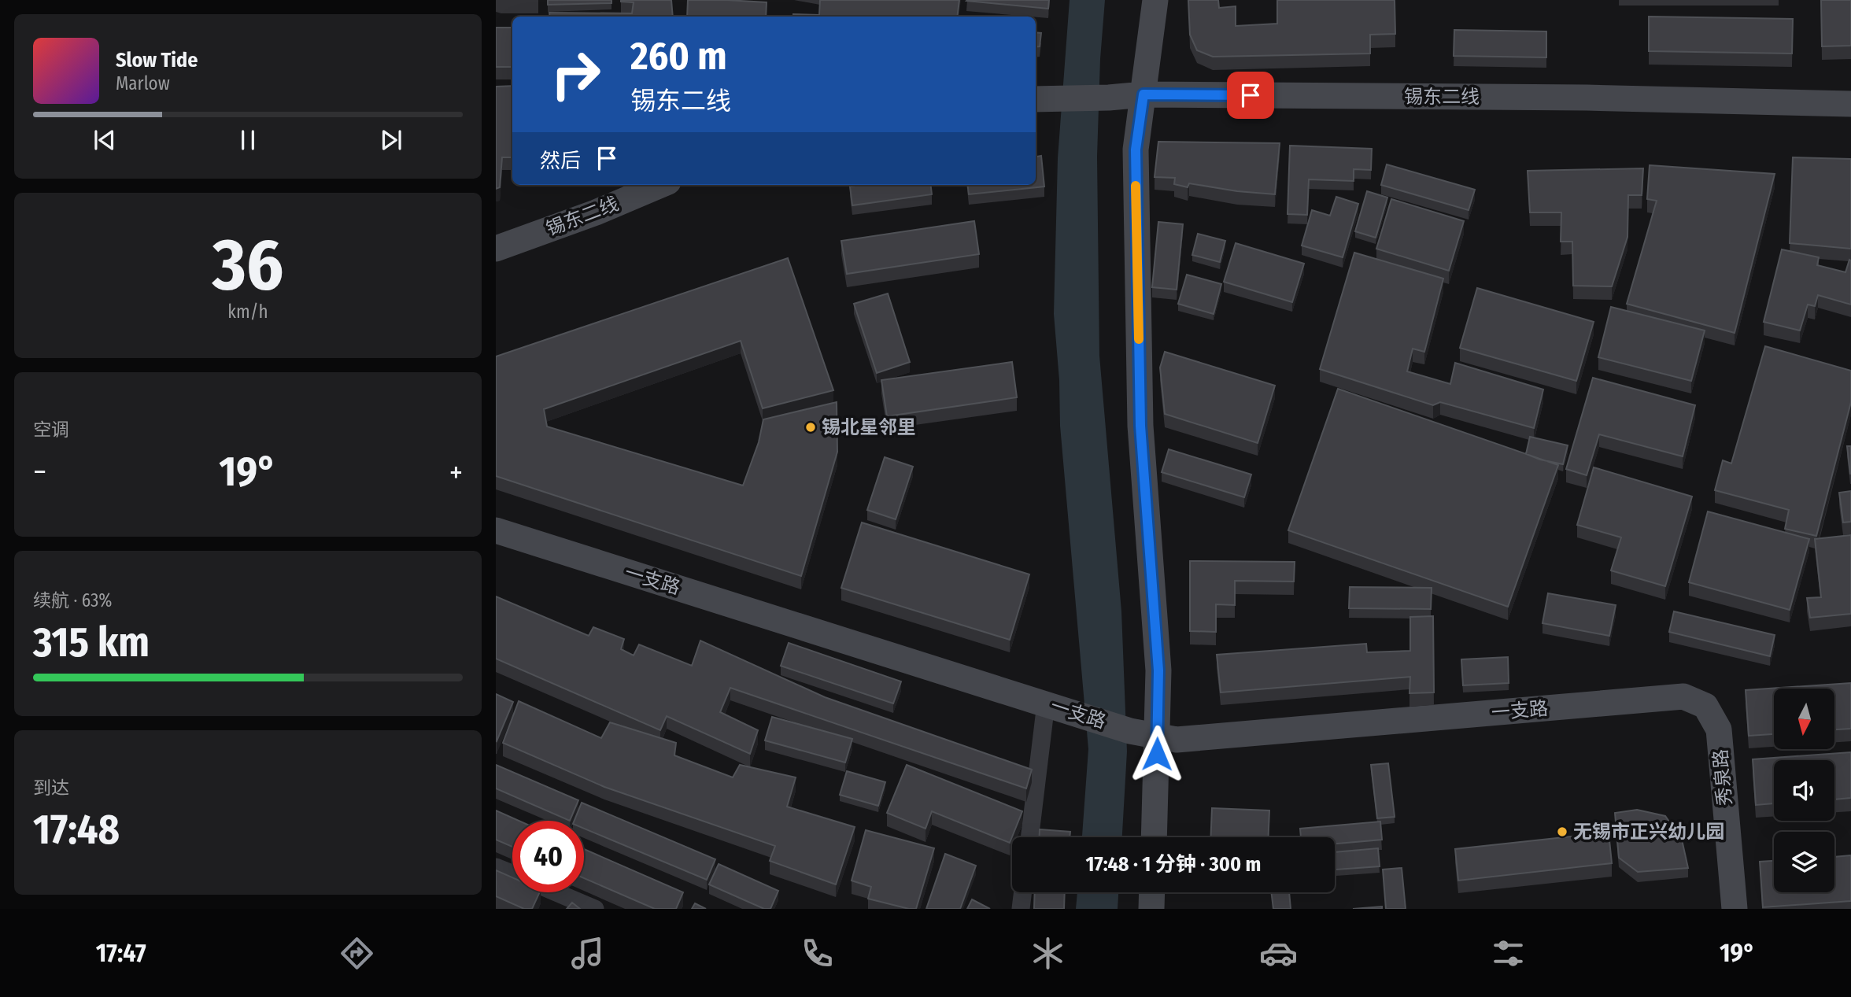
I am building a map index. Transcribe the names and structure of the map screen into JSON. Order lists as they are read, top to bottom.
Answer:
{
  "streets": {
    "street": ["锡东二线", "一支路", "秀泉路"]
  },
  "crossings": [
    ["一支路", "秀泉路"]
  ],
  "places": ["锡北星邻里", "无锡市正兴幼儿园"],
  "north": "bottom",
  "page": {
    "turn": ["260 m", "锡东二线"],
    "song": ["Slow Tide", "Marlow"],
    "then": "然后",
    "tile": [
      ["36", "km/h"],
      "空调",
      ["续航 · 63%", "315 km"],
      ["到达", "17:48"]
    ],
    "heat": ["−", "19°", "+"],
    "limit": "40",
    "trip": "17:48 · 1 分钟 · 300 m",
    "tabs": ["17:47", "19°"]
  }
}
